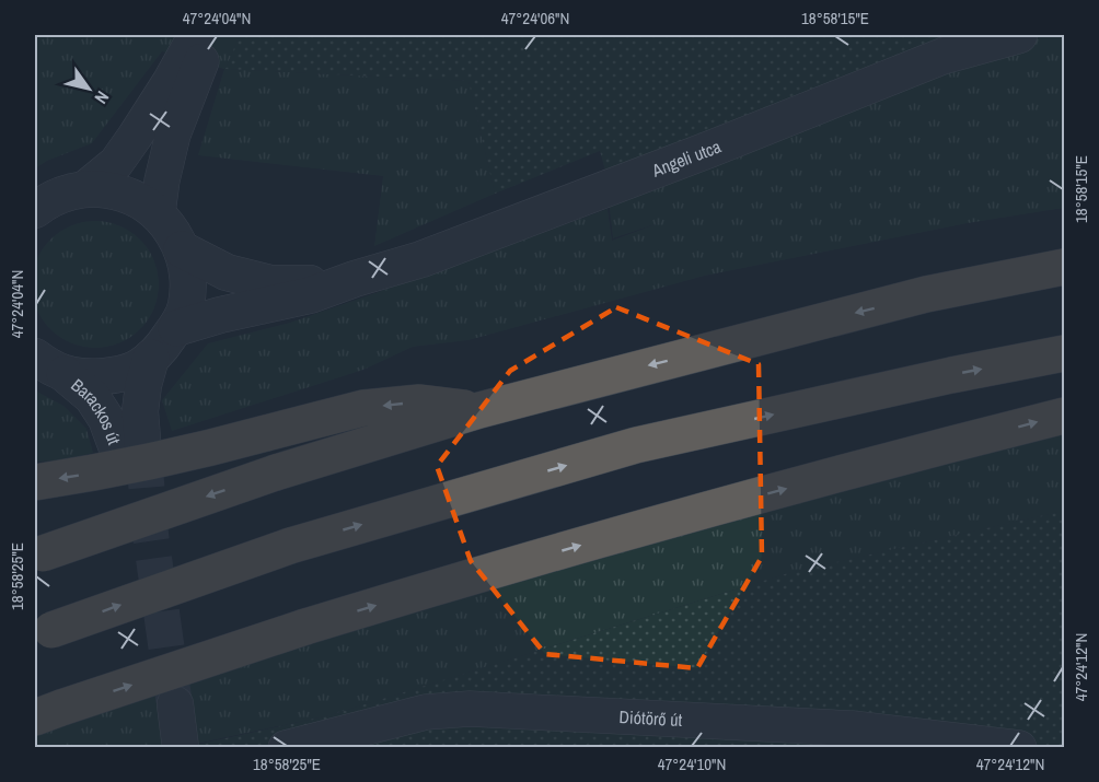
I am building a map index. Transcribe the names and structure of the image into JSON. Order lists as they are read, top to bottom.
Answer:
{
  "streets": {
    "street": ["Angeli utca", "Barackos út", "Diótörő út"]
  },
  "north": "bottom right",
  "coordinates": [
    "47°24'04\"N",
    "47°24'06\"N",
    "18°58'15\"E",
    "18°58'25\"E",
    "47°24'12\"N",
    "47°24'10\"N"
  ]
}
